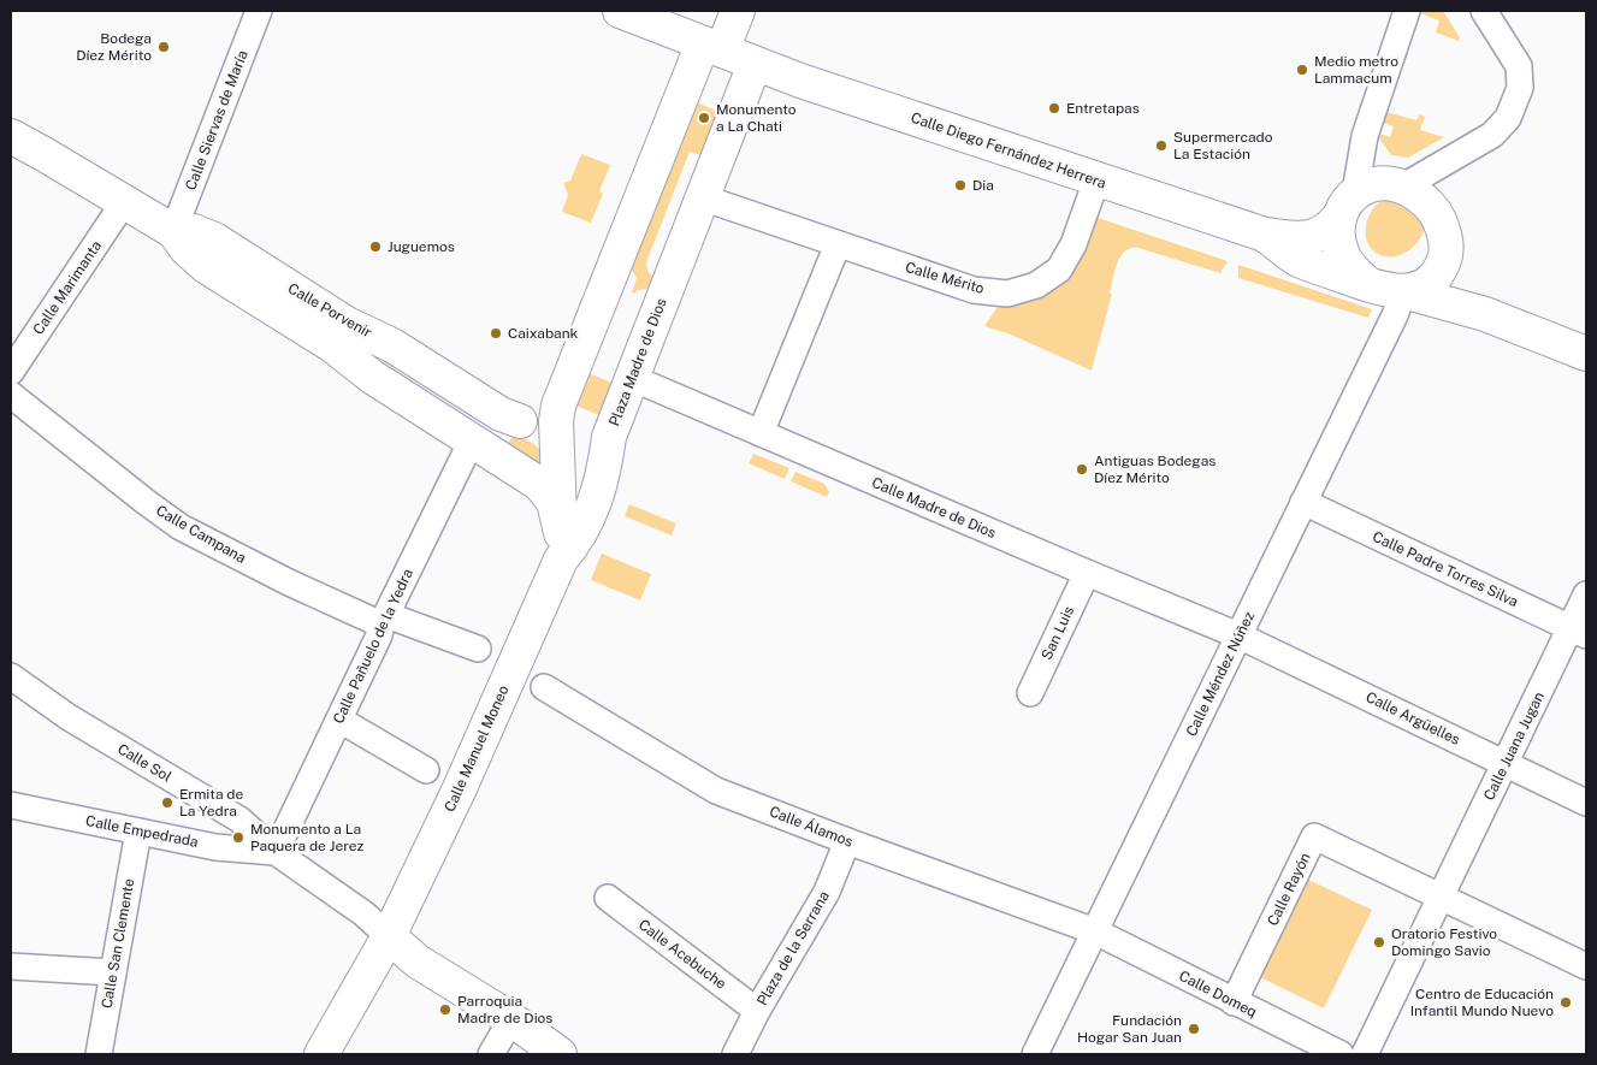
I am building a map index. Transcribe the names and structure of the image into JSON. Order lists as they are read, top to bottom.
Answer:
{
  "streets": {
    "street": [
      "Calle Siervas de María",
      "Calle Diego Fernández Herrera",
      "Calle Mérito",
      "Calle Marimanta",
      "Calle Porvenir",
      "Plaza Madre de Dios",
      "Calle Madre de Dios",
      "Calle Campana",
      "Calle Padre Torres Silva",
      "San Luis",
      "Calle Pañuelo de la Yedra",
      "Calle Méndez Núñez",
      "Calle Argüelles",
      "Calle Juana Jugan",
      "Calle Manuel Moneo",
      "Calle Sol",
      "Calle Álamos",
      "Calle Empedrada",
      "Calle Rayón",
      "Calle San Clemente",
      "Plaza de la Serrana",
      "Calle Acebuche",
      "Calle Domeq"
    ]
  },
  "crossings": [
    ["Calle Siervas de María", "Calle Porvenir"],
    ["Calle Diego Fernández Herrera", "Calle Mérito"],
    ["Calle Diego Fernández Herrera", "Plaza Madre de Dios"],
    ["Calle Diego Fernández Herrera", "Calle Méndez Núñez"],
    ["Calle Mérito", "Plaza Madre de Dios"],
    ["Calle Marimanta", "Calle Porvenir"],
    ["Calle Porvenir", "Calle Pañuelo de la Yedra"],
    ["Calle Porvenir", "Calle Manuel Moneo"],
    ["Plaza Madre de Dios", "Calle Madre de Dios"],
    ["Calle Madre de Dios", "San Luis"],
    ["Calle Madre de Dios", "Calle Méndez Núñez"],
    ["Calle Madre de Dios", "Calle Argüelles"],
    ["Calle Campana", "Calle Pañuelo de la Yedra"],
    ["Calle Padre Torres Silva", "Calle Méndez Núñez"],
    ["Calle Padre Torres Silva", "Calle Juana Jugan"],
    ["Calle Pañuelo de la Yedra", "Calle Sol"],
    ["Calle Pañuelo de la Yedra", "Calle Empedrada"],
    ["Calle Méndez Núñez", "Calle Argüelles"],
    ["Calle Méndez Núñez", "Calle Álamos"],
    ["Calle Méndez Núñez", "Calle Domeq"],
    ["Calle Argüelles", "Calle Juana Jugan"],
    ["Calle Juana Jugan", "Calle Rayón"],
    ["Calle Manuel Moneo", "Calle Sol"],
    ["Calle Sol", "Calle Empedrada"],
    ["Calle Álamos", "Plaza de la Serrana"],
    ["Calle Álamos", "Calle Domeq"],
    ["Calle Empedrada", "Calle San Clemente"],
    ["Calle Rayón", "Calle Domeq"],
    ["Plaza de la Serrana", "Calle Acebuche"]
  ],
  "places": [
    "Bodega Díez Mérito",
    "Medio metro Lammacum",
    "Entretapas",
    "Monumento a La Chati",
    "Supermercado La Estación",
    "Dia",
    "Juguemos",
    "Caixabank",
    "Antiguas Bodegas Díez Mérito",
    "Ermita de La Yedra",
    "Monumento a La Paquera de Jerez",
    "Oratorio Festivo Domingo Savio",
    "Centro de Educación Infantil Mundo Nuevo",
    "Parroquia Madre de Dios",
    "Fundación Hogar San Juan"
  ]
}
